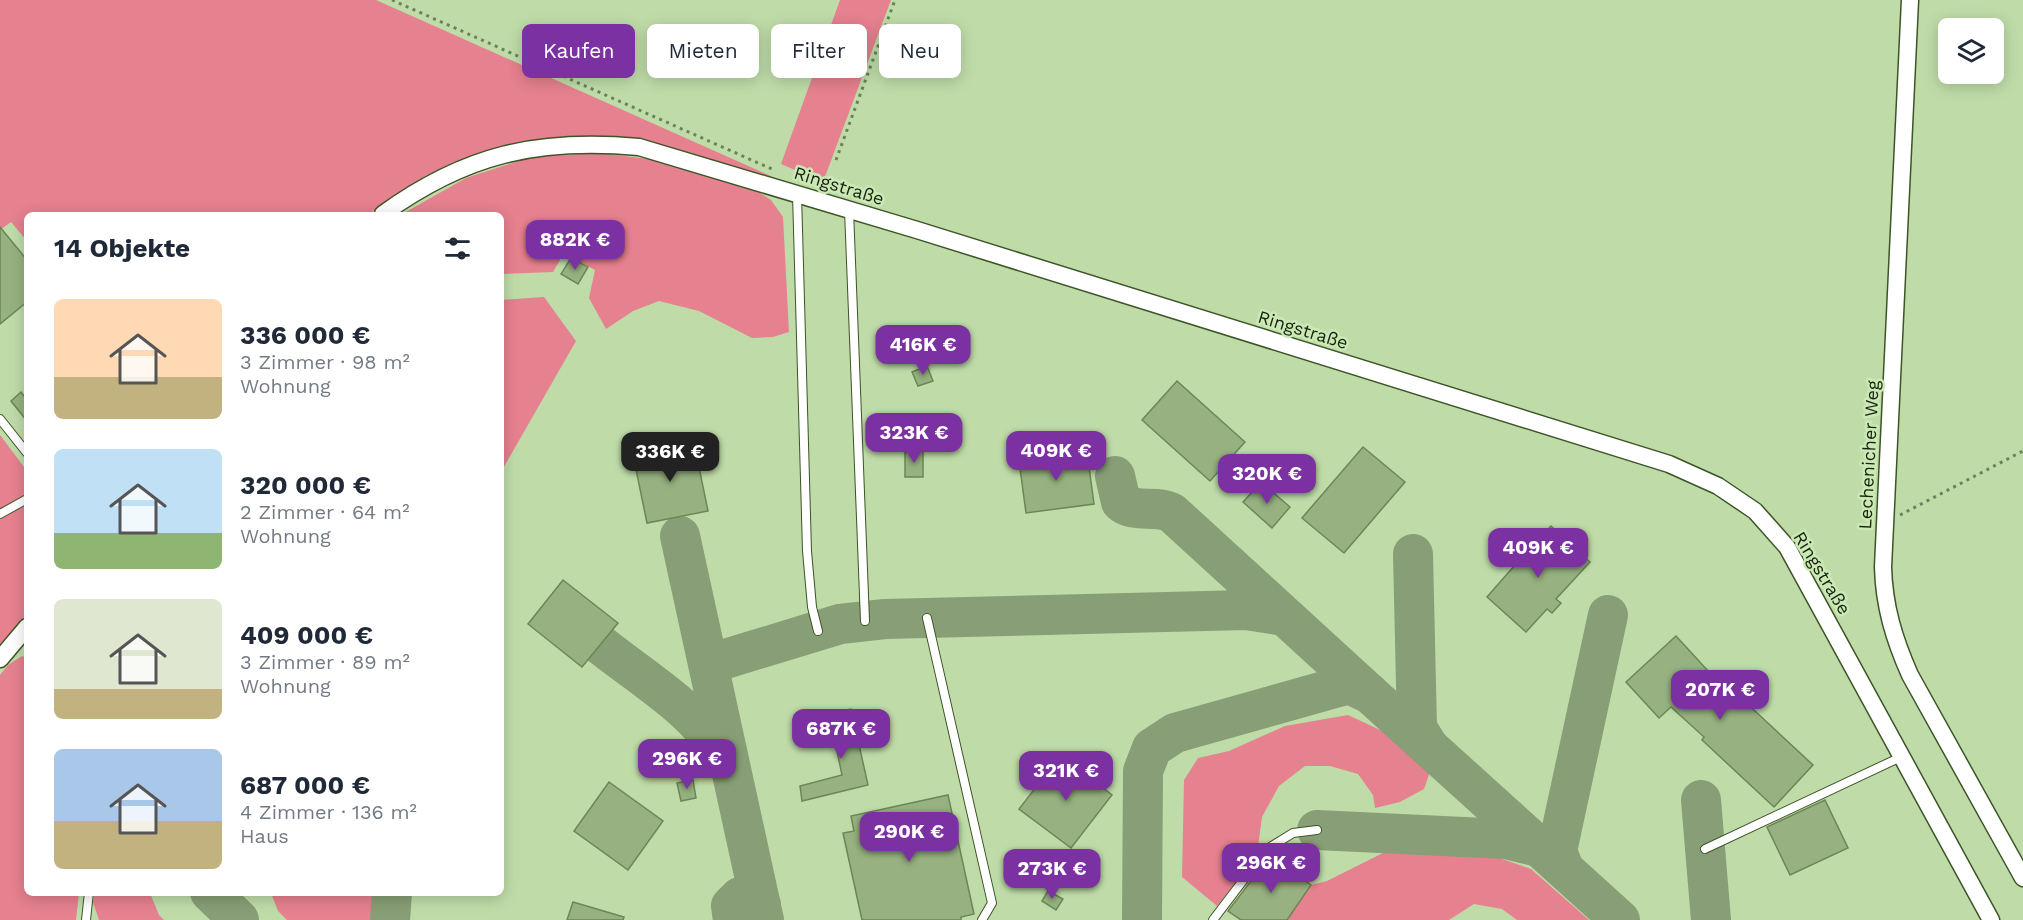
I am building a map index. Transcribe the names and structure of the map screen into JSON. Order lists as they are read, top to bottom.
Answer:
{
  "streets": {
    "street": ["Ringstraße", "Lechenicher Weg"]
  },
  "page": {
    "chip": [
      "Kaufen",
      "Mieten",
      "Filter",
      "Neu"
    ],
    "heading": "14 Objekte",
    "price": [
      "882K €",
      "416K €",
      "323K €",
      "409K €",
      "336K €",
      "320K €",
      "409K €",
      "207K €",
      "687K €",
      "296K €",
      "321K €",
      "290K €",
      "296K €",
      "273K €"
    ],
    "list": [
      {
        "name": "336 000 €",
        "note": "3 Zimmer · 98 m² · Wohnung"
      },
      {
        "name": "320 000 €",
        "note": "2 Zimmer · 64 m² · Wohnung"
      },
      {
        "name": "409 000 €",
        "note": "3 Zimmer · 89 m² · Wohnung"
      },
      {
        "name": "687 000 €",
        "note": "4 Zimmer · 136 m² · Haus"
      }
    ]
  }
}
